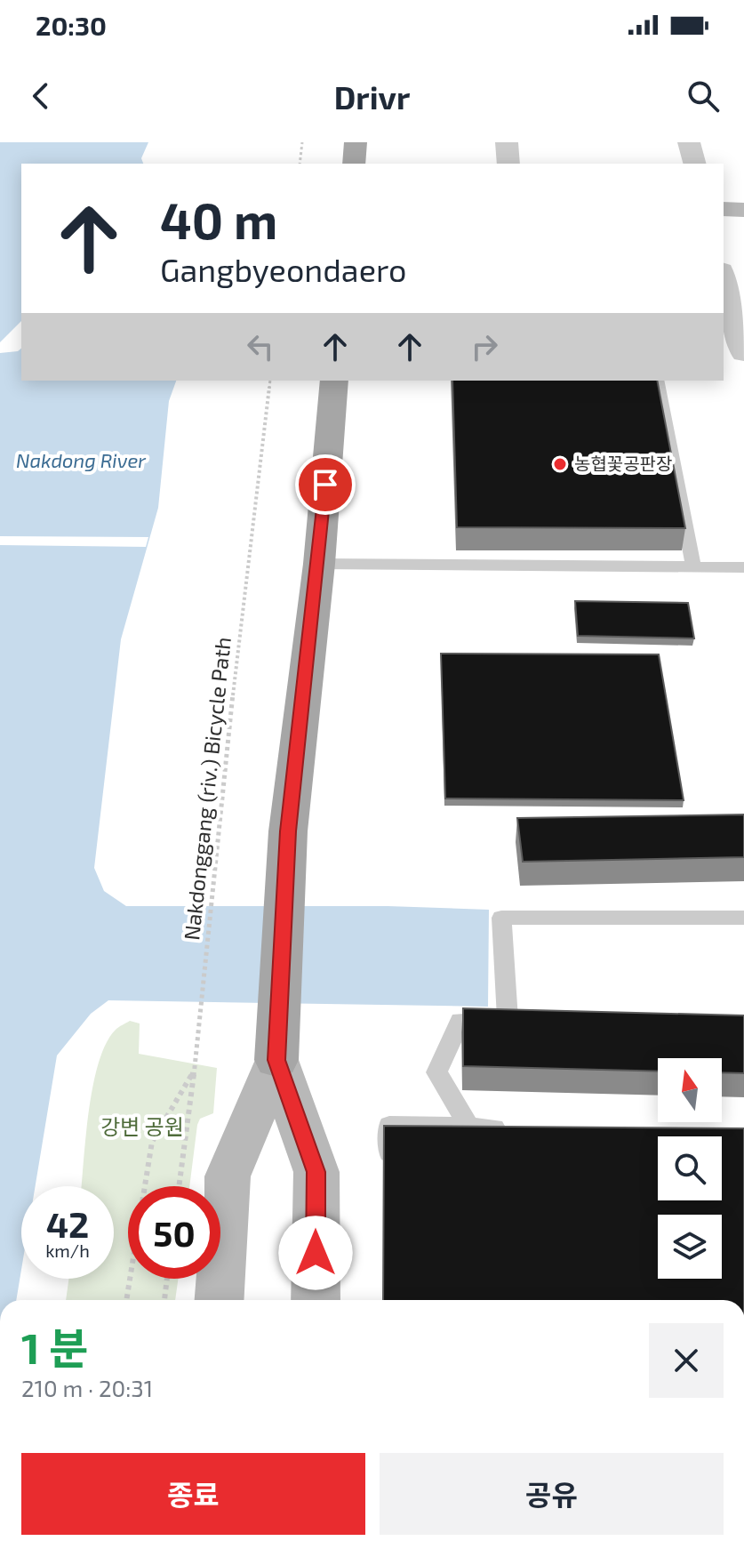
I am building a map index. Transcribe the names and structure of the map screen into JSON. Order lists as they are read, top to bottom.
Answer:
{
  "streets": {
    "path": ["Nakdonggang (riv.) Bicycle Path"]
  },
  "water": ["Nakdong River"],
  "parks": ["강변 공원"],
  "places": ["농협꽃공판장"],
  "north": "top",
  "page": {
    "status": "20:30",
    "header": "Drivr",
    "turn": ["40 m", "Gangbyeondaero"],
    "speed": "42 km/h",
    "limit": "50",
    "heading": ["1 분", "210 m · 20:31"],
    "buttons": ["종료", "공유"]
  }
}
